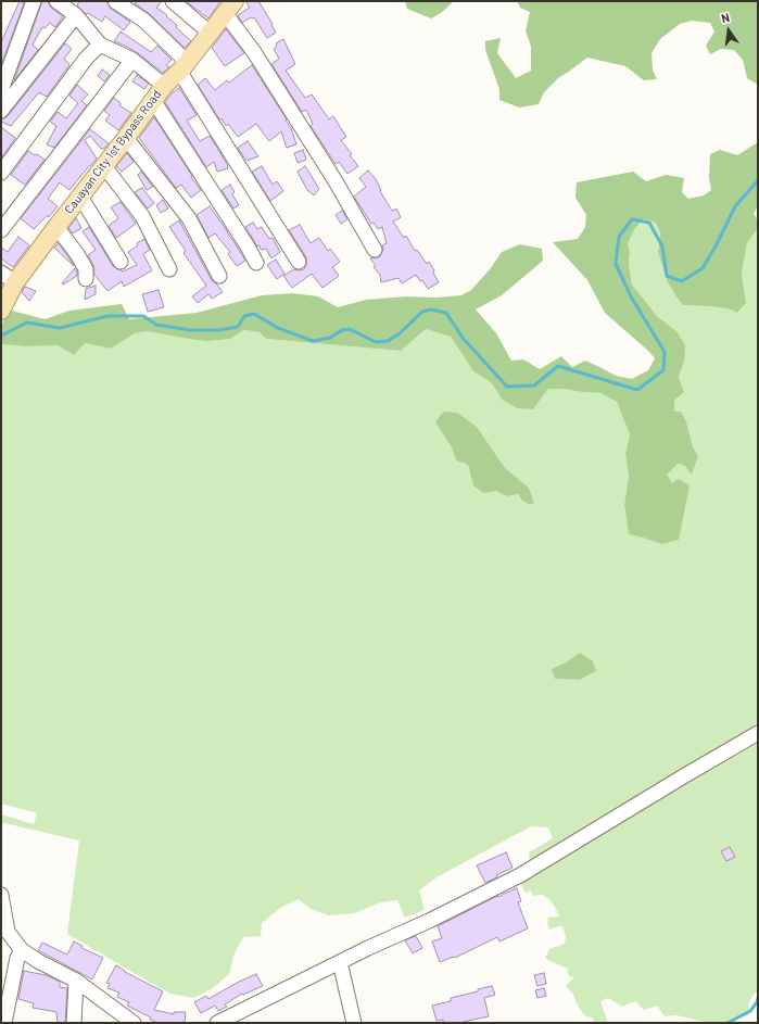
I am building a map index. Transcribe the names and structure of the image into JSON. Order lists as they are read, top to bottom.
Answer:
{
  "streets": {
    "main road": ["Cauayan City 1st Bypass Road"]
  },
  "north": "top"
}
